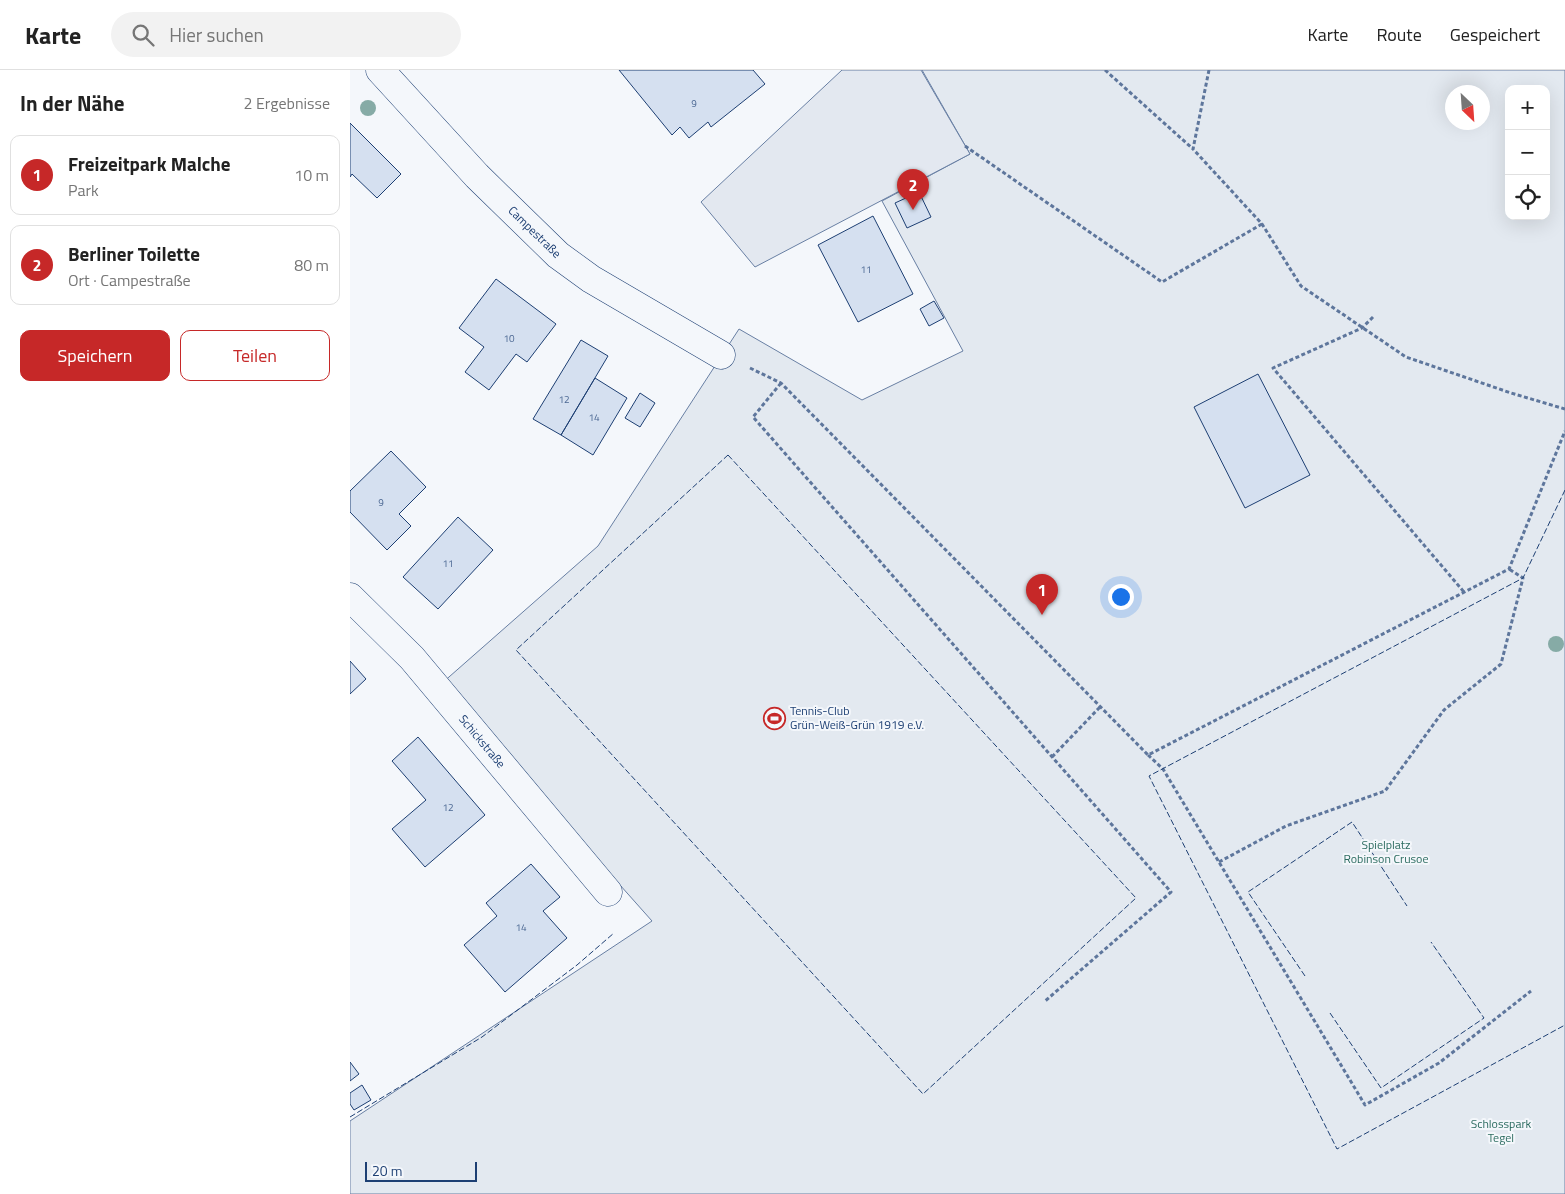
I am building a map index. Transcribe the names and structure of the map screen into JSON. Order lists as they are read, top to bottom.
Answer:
{
  "streets": {
    "street": ["Campestraße", "Schickstraße"]
  },
  "parks": ["Spielplatz Robinson Crusoe", "Schlosspark Tegel"],
  "places": {
    "sports": ["Tennis-Club Grün-Weiß-Grün 1919 e.V."]
  },
  "house_numbers": [
    "9",
    "11",
    "10",
    "12",
    "14",
    "9",
    "11",
    "12",
    "14"
  ],
  "scale_bar": "20 m",
  "north": "bottom right",
  "page": {
    "header": "Karte",
    "search": "Hier suchen",
    "nav": ["Karte", "Route", "Gespeichert"],
    "heading": ["In der Nähe", "2 Ergebnisse"],
    "map_buttons": ["+", "−"],
    "list": [
      {
        "mark": "1",
        "name": "Freizeitpark Malche",
        "note": "Park",
        "value": "10 m"
      },
      {
        "mark": "2",
        "name": "Berliner Toilette",
        "note": "Ort · Campestraße",
        "value": "80 m"
      }
    ],
    "pins": ["2", "1"],
    "buttons": ["Speichern", "Teilen"],
    "scale": "20 m"
  }
}
